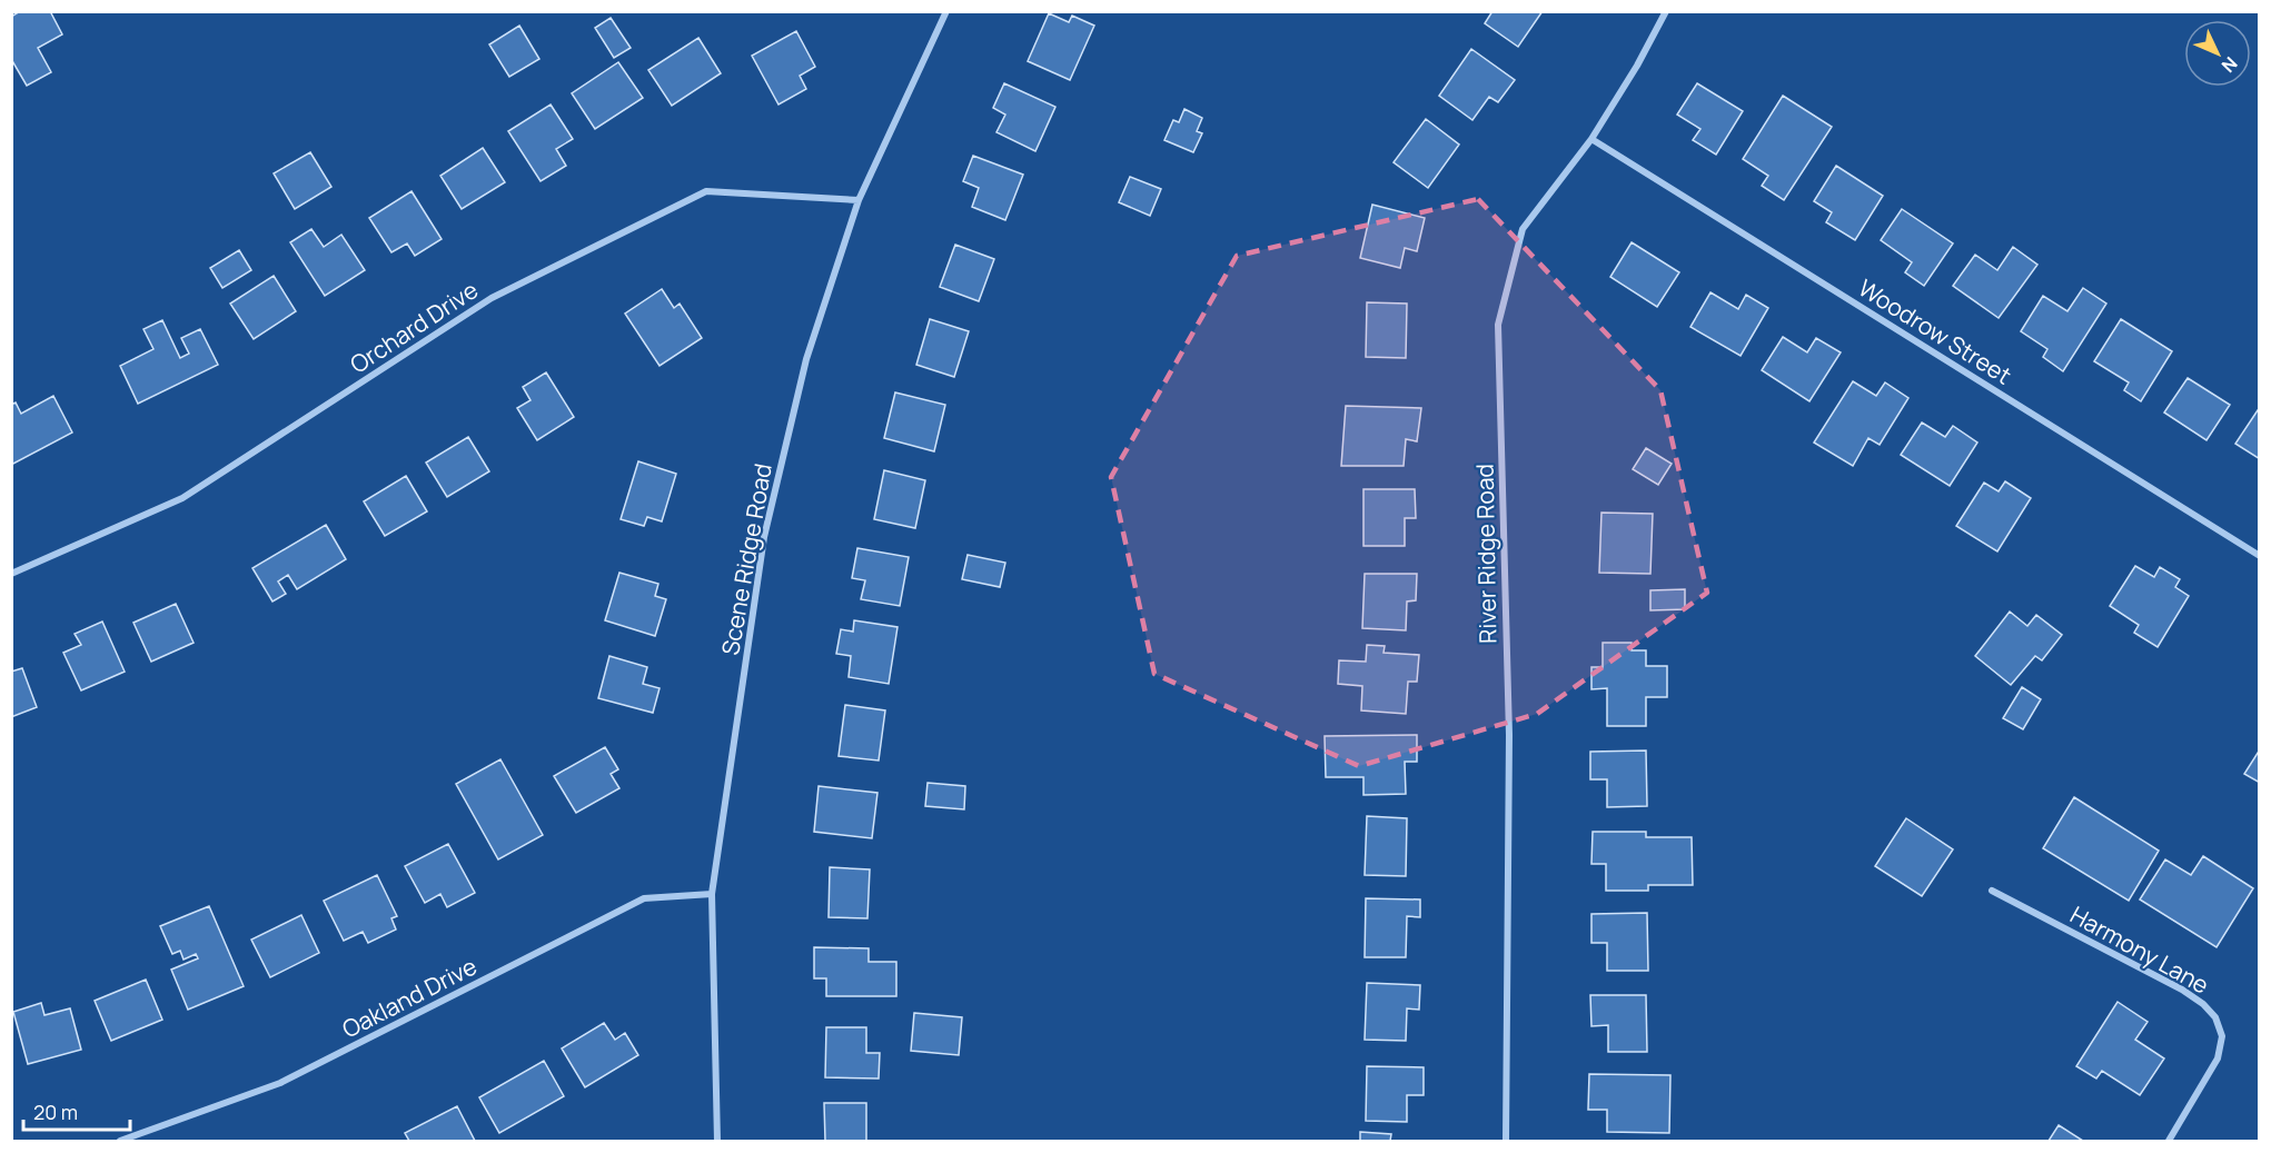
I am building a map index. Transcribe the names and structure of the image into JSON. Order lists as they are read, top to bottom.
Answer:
{
  "streets": {
    "street": [
      "Orchard Drive",
      "Woodrow Street",
      "River Ridge Road",
      "Scene Ridge Road",
      "Harmony Lane",
      "Oakland Drive"
    ]
  },
  "crossings": [
    ["Orchard Drive", "Scene Ridge Road"],
    ["Woodrow Street", "River Ridge Road"],
    ["Scene Ridge Road", "Oakland Drive"]
  ],
  "scale_bar": "20 m",
  "north": "bottom right"
}
